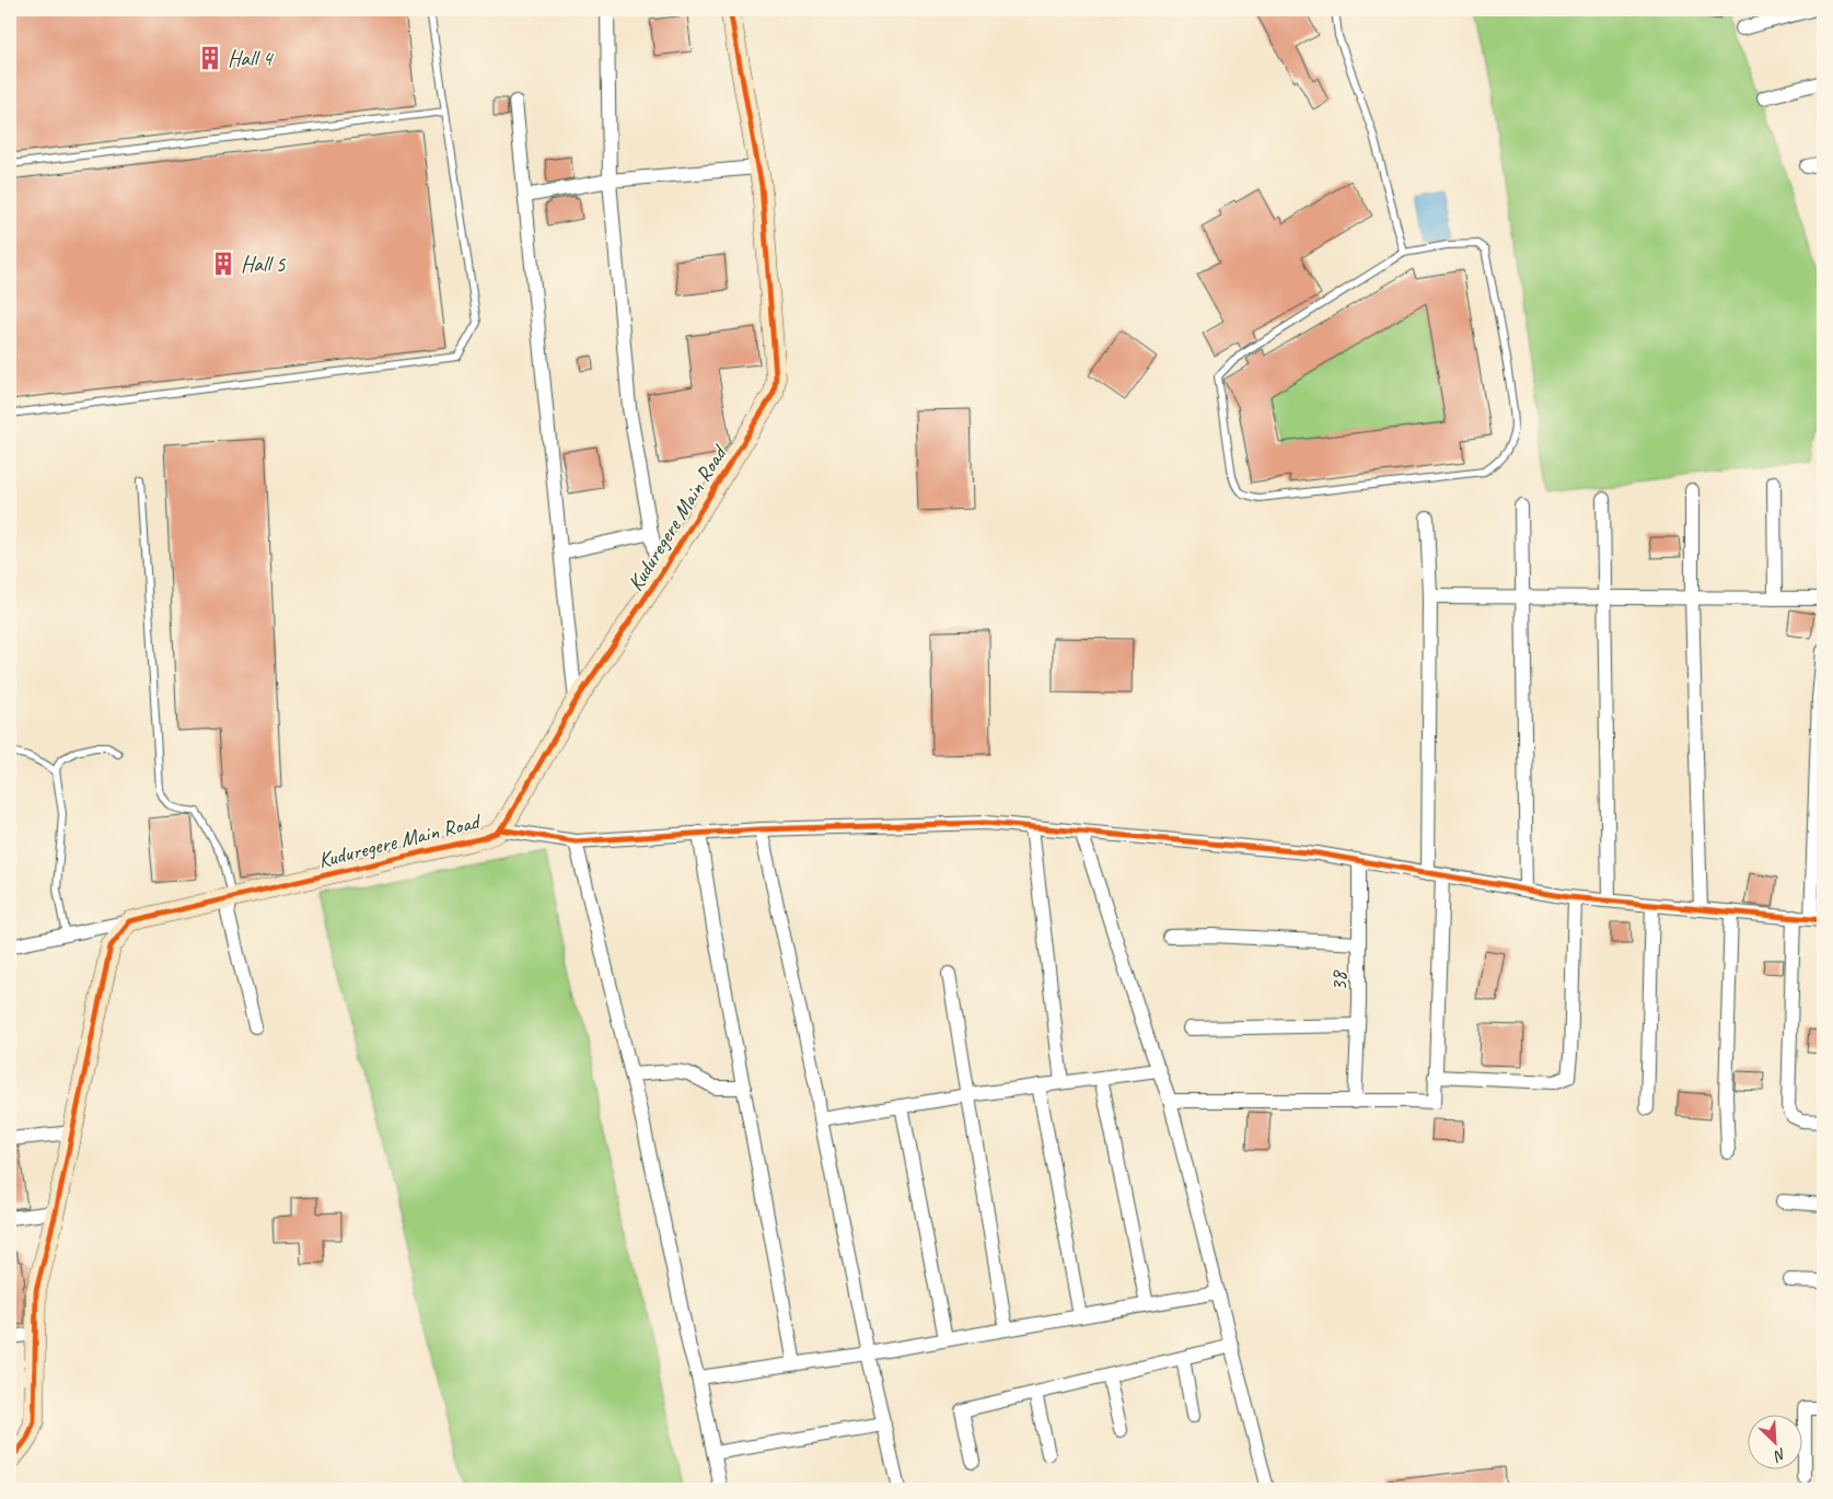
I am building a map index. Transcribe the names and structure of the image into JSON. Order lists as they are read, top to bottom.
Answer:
{
  "streets": {
    "street": ["Kuduregere Main Road", "38"]
  },
  "places": {
    "building": ["Hall 4", "Hall 5"]
  },
  "north": "bottom right"
}
